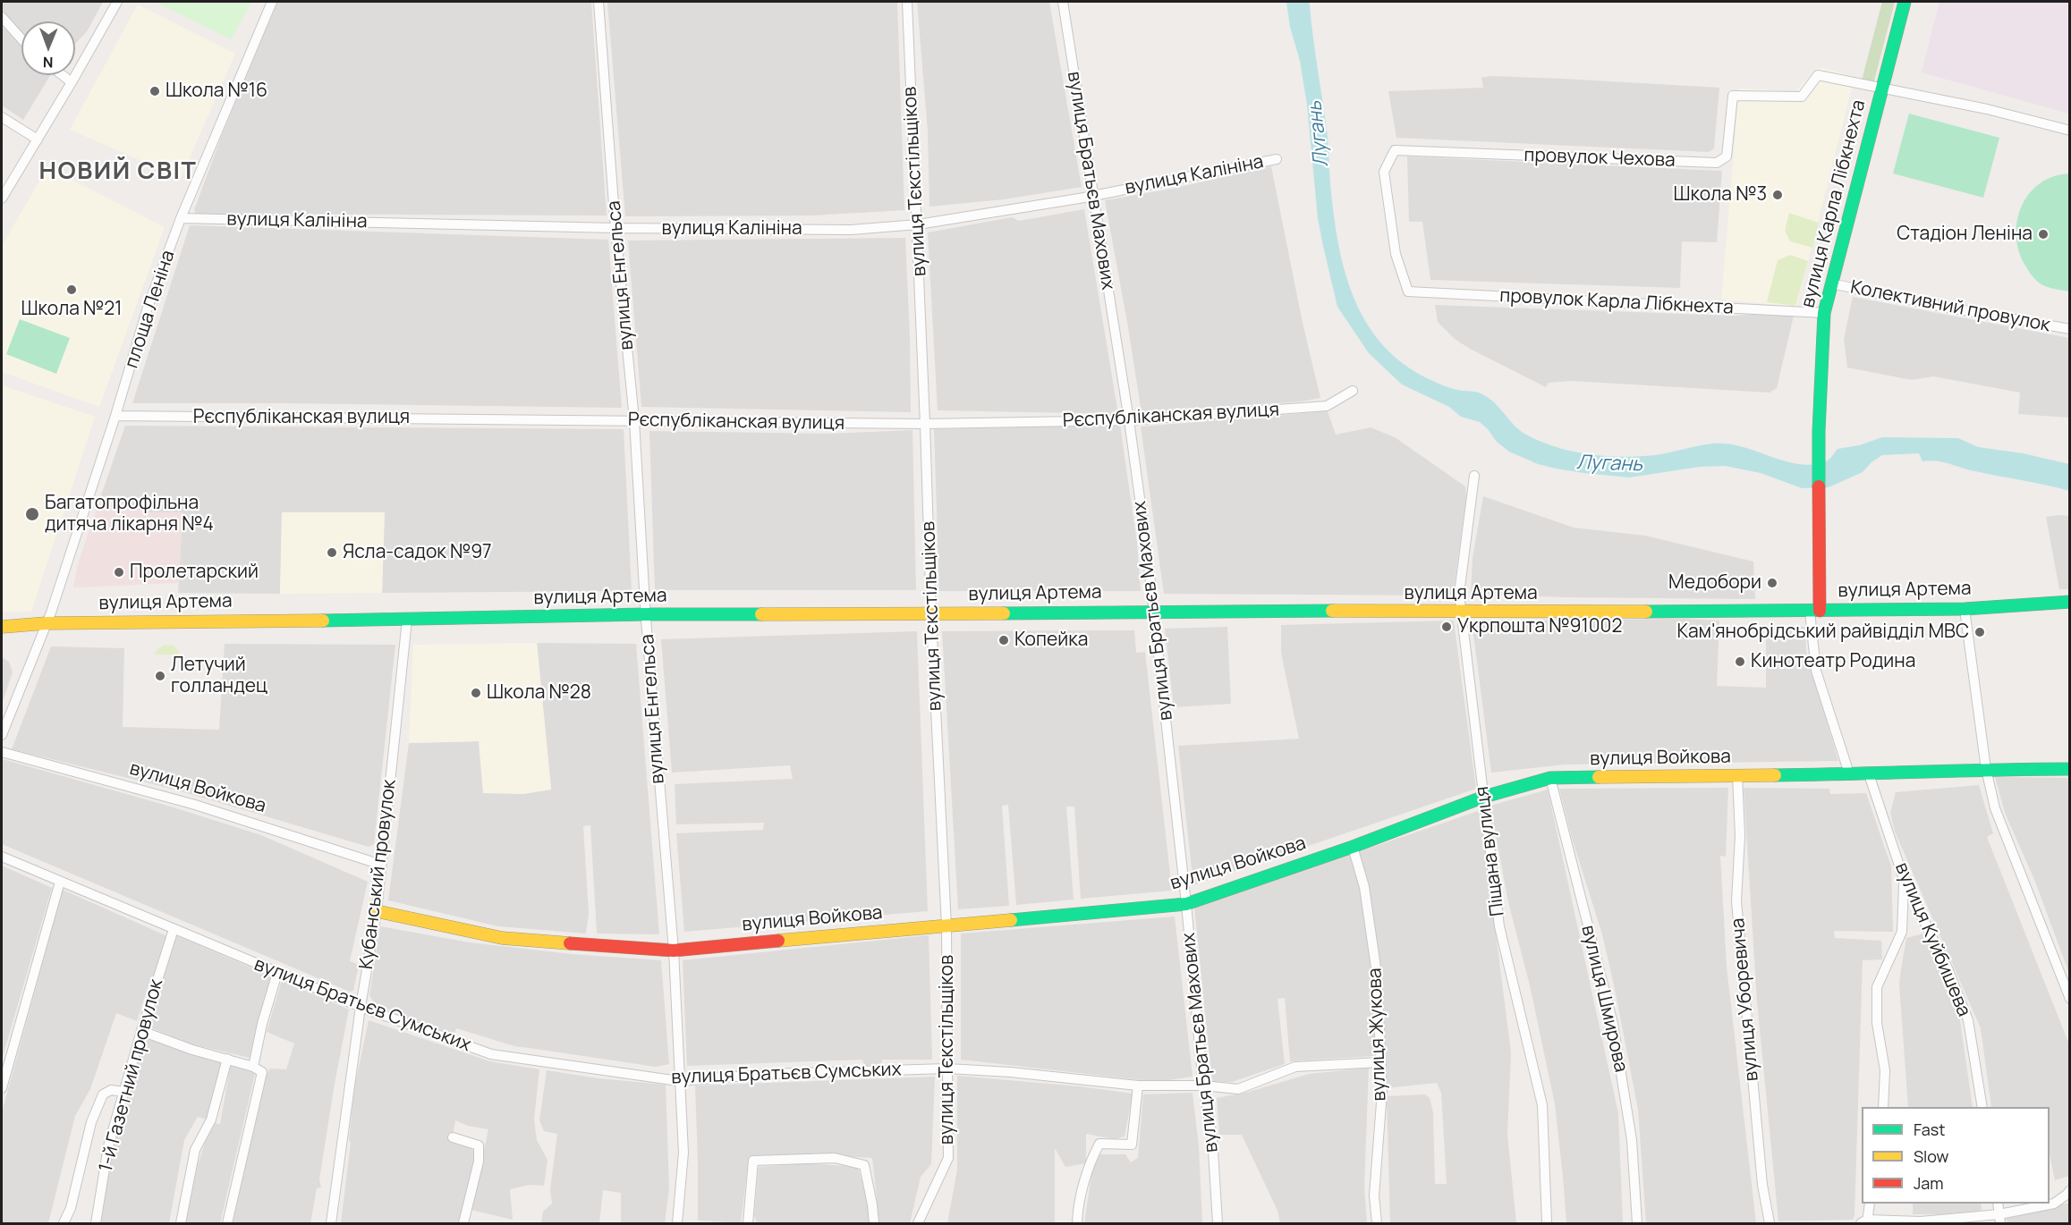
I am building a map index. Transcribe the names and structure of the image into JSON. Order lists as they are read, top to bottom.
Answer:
{
  "streets": {
    "street": [
      "провулок Чехова",
      "вулиця Калініна",
      "вулиця Братьєв Махових",
      "вулиця Тєкстільщіков",
      "вулиця Карла Лібкнехта",
      "вулиця Енгельса",
      "провулок Карла Лібкнехта",
      "Колективний провулок",
      "площа Леніна",
      "Рєспубліканская вулиця",
      "вулиця Артема",
      "вулиця Войкова",
      "Піщана вулиця",
      "Кубанський провулок",
      "вулиця Куйбишева",
      "вулиця Шмирова",
      "вулиця Уборевича",
      "вулиця Братьєв Сумських",
      "вулиця Жукова",
      "1-й Газетний провулок"
    ]
  },
  "crossings": [
    ["провулок Чехова", "вулиця Карла Лібкнехта"],
    ["провулок Чехова", "провулок Карла Лібкнехта"],
    ["вулиця Калініна", "вулиця Братьєв Махових"],
    ["вулиця Калініна", "вулиця Тєкстільщіков"],
    ["вулиця Калініна", "вулиця Енгельса"],
    ["вулиця Калініна", "площа Леніна"],
    ["вулиця Братьєв Махових", "Рєспубліканская вулиця"],
    ["вулиця Братьєв Махових", "вулиця Артема"],
    ["вулиця Братьєв Махових", "вулиця Войкова"],
    ["вулиця Братьєв Махових", "вулиця Братьєв Сумських"],
    ["вулиця Тєкстільщіков", "Рєспубліканская вулиця"],
    ["вулиця Тєкстільщіков", "вулиця Артема"],
    ["вулиця Тєкстільщіков", "вулиця Войкова"],
    ["вулиця Тєкстільщіков", "вулиця Братьєв Сумських"],
    ["вулиця Карла Лібкнехта", "провулок Карла Лібкнехта"],
    ["вулиця Карла Лібкнехта", "Колективний провулок"],
    ["вулиця Карла Лібкнехта", "вулиця Артема"],
    ["вулиця Енгельса", "Рєспубліканская вулиця"],
    ["вулиця Енгельса", "вулиця Артема"],
    ["вулиця Енгельса", "вулиця Войкова"],
    ["вулиця Енгельса", "вулиця Братьєв Сумських"],
    ["площа Леніна", "Рєспубліканская вулиця"],
    ["площа Леніна", "вулиця Артема"],
    ["вулиця Артема", "Піщана вулиця"],
    ["вулиця Артема", "Кубанський провулок"],
    ["вулиця Войкова", "Піщана вулиця"],
    ["вулиця Войкова", "Кубанський провулок"],
    ["вулиця Войкова", "вулиця Куйбишева"],
    ["вулиця Войкова", "вулиця Шмирова"],
    ["вулиця Войкова", "вулиця Уборевича"],
    ["вулиця Войкова", "вулиця Жукова"],
    ["Кубанський провулок", "вулиця Братьєв Сумських"],
    ["вулиця Братьєв Сумських", "вулиця Жукова"],
    ["вулиця Братьєв Сумських", "1-й Газетний провулок"]
  ],
  "districts": ["НОВИЙ СВІТ"],
  "water": ["Лугань"],
  "places": [
    "Школа №16",
    "Школа №3",
    "Стадіон Леніна",
    "Школа №21",
    "Багатопрофільна дитяча лікарня №4",
    "Ясла-садок №97",
    "Пролетарский",
    "Медобори",
    "Укрпошта №91002",
    "Кам'янобрідський райвідділ МВС",
    "Копейка",
    "Кинотеатр Родина",
    "Летучий голландец",
    "Школа №28"
  ],
  "legend": ["Fast", "Slow", "Jam"],
  "north": "bottom"
}
